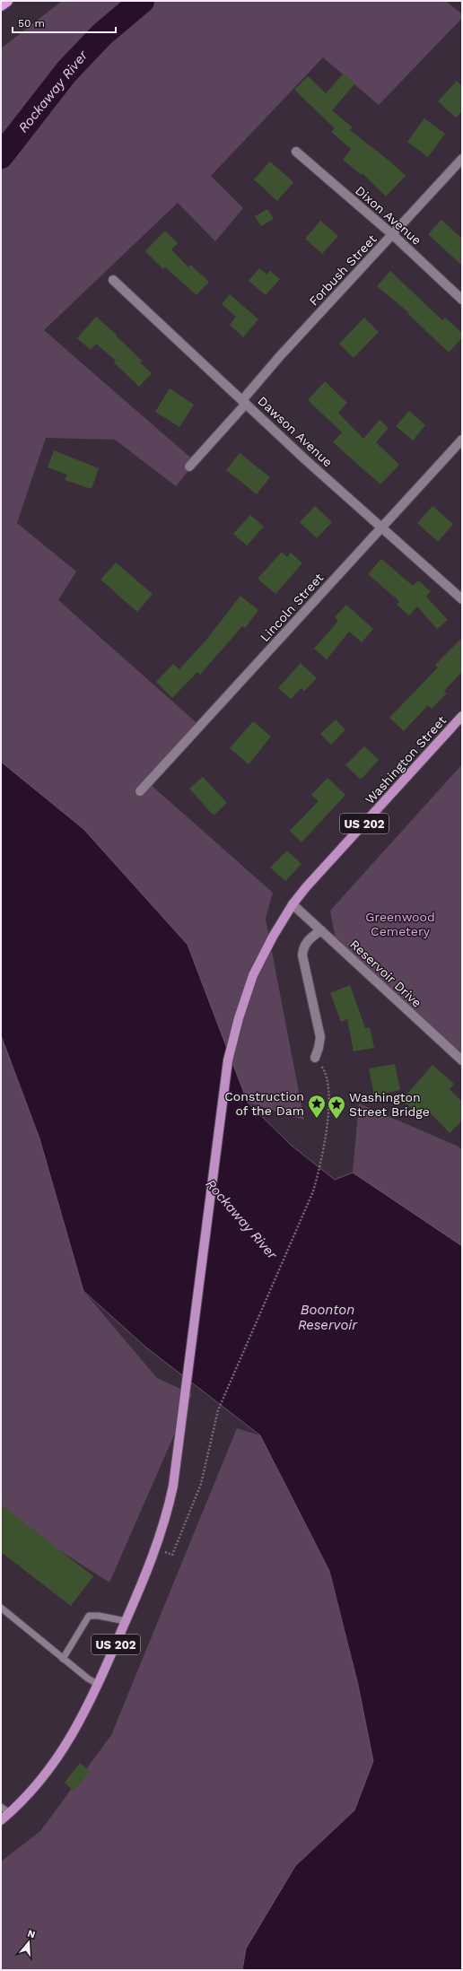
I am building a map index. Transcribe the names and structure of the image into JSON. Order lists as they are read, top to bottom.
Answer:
{
  "streets": {
    "main road": ["Washington Street", "US 202"],
    "street": [
      "Dixon Avenue",
      "Forbush Street",
      "Dawson Avenue",
      "Lincoln Street",
      "Reservoir Drive"
    ]
  },
  "crossings": [
    ["Dixon Avenue", "Forbush Street"],
    ["Forbush Street", "Dawson Avenue"],
    ["Dawson Avenue", "Lincoln Street"],
    ["Washington Street", "US 202"],
    ["Washington Street", "Reservoir Drive"]
  ],
  "water": ["Rockaway River", "Boonton Reservoir"],
  "parks": ["Greenwood Cemetery"],
  "places": {
    "place": ["Construction of the Dam", "Washington Street Bridge"]
  },
  "scale_bar": "50 m",
  "north": "top"
}
